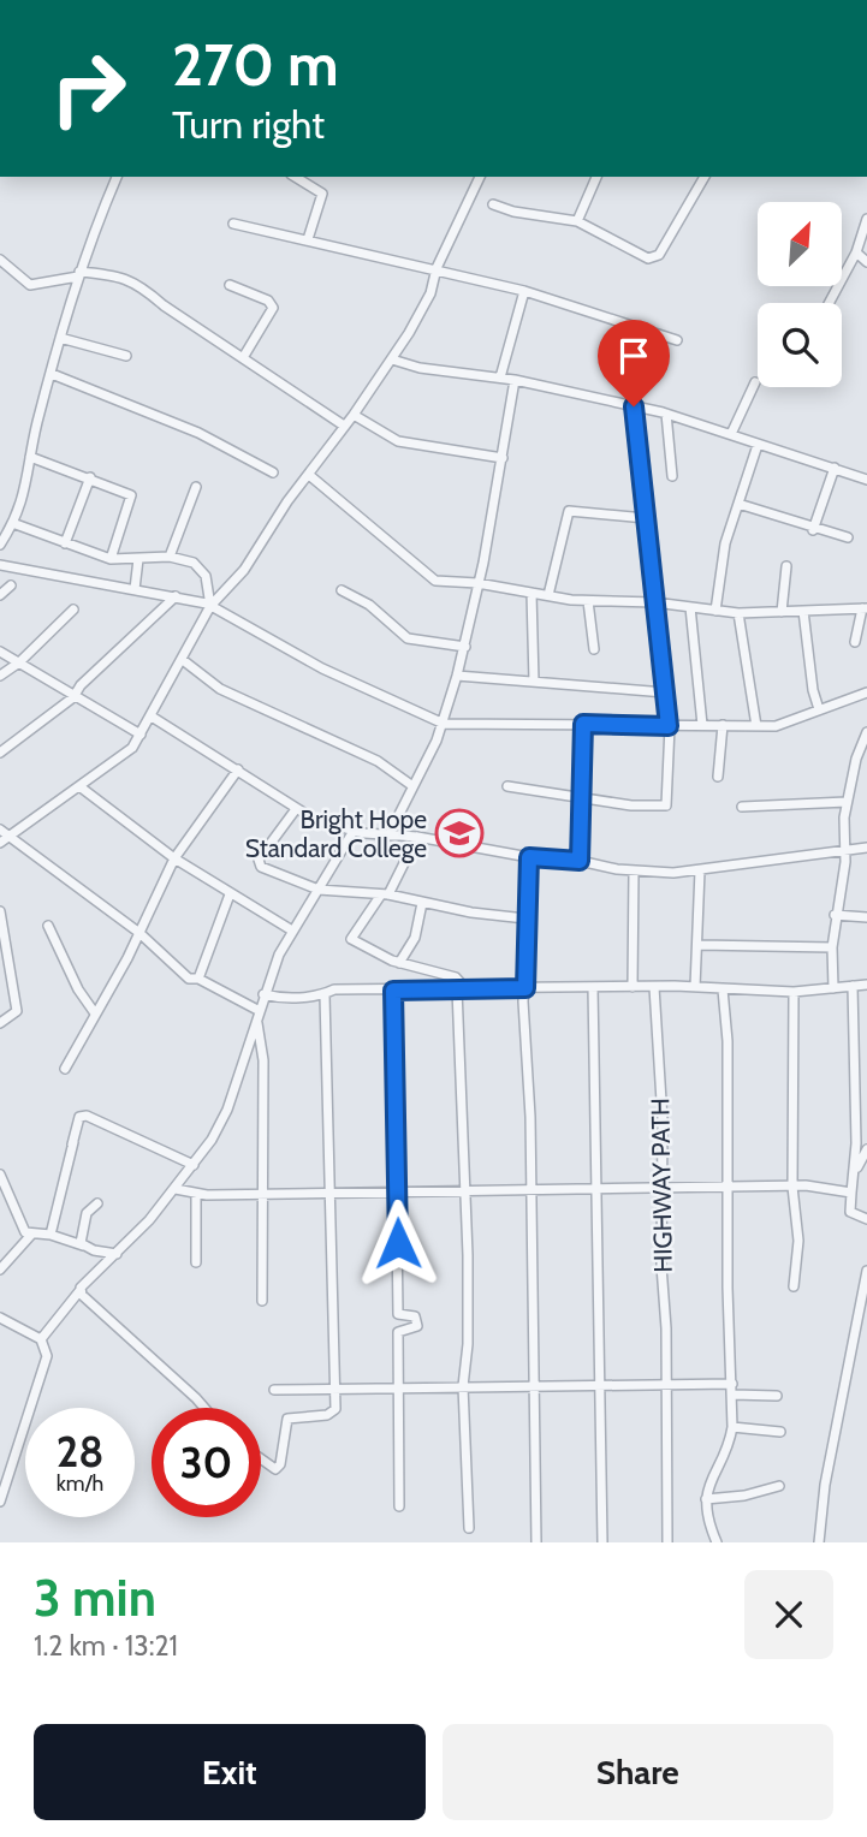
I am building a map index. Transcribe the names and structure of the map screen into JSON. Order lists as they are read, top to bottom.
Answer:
{
  "streets": {
    "street": ["HIGHWAY PATH"]
  },
  "places": {
    "school or university": ["Bright Hope Standard College"]
  },
  "north": "top right",
  "page": {
    "turn": ["270 m", "Turn right"],
    "speed": "28 km/h",
    "limit": "30",
    "heading": ["3 min", "1.2 km · 13:21"],
    "buttons": ["Exit", "Share"]
  }
}
